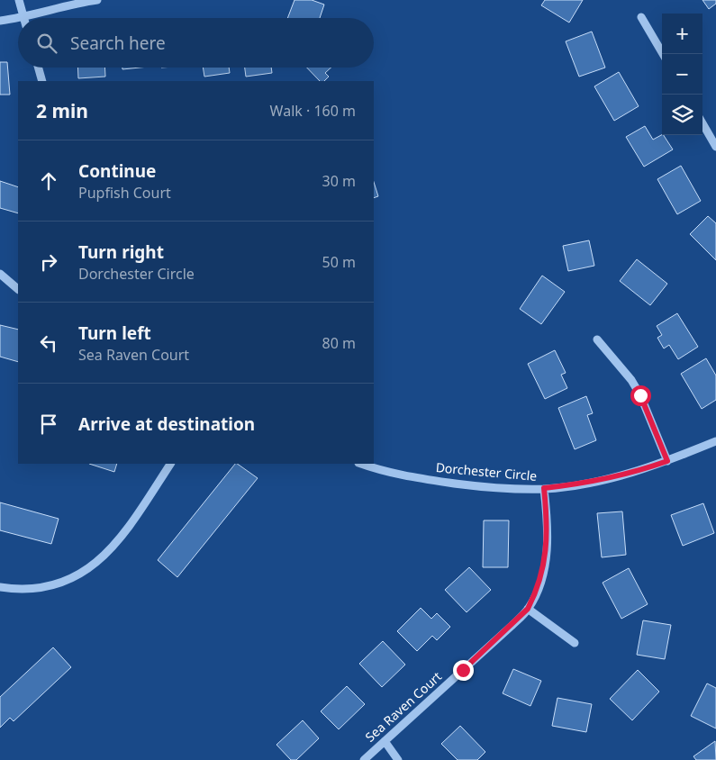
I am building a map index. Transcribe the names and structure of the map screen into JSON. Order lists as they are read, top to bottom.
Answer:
{
  "streets": {
    "street": ["Dorchester Circle", "Sea Raven Court"]
  },
  "crossings": [
    ["Dorchester Circle", "Sea Raven Court"]
  ],
  "page": {
    "map_buttons": ["+", "−"],
    "search": "Search here",
    "heading": ["2 min", "Walk · 160 m"],
    "list": [
      ["Continue", "Pupfish Court", "30 m"],
      ["Turn right", "Dorchester Circle", "50 m"],
      ["Turn left", "Sea Raven Court", "80 m"],
      "Arrive at destination"
    ]
  }
}
